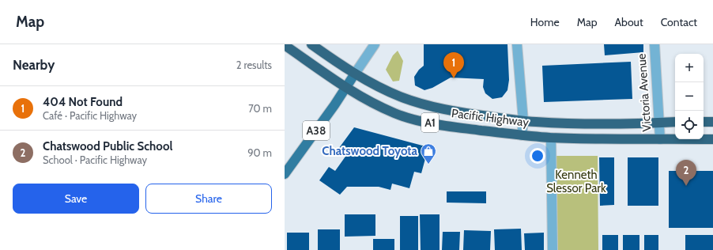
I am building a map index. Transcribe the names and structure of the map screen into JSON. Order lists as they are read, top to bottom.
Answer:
{
  "streets": {
    "highway": ["Pacific Highway", "A1"],
    "main road": ["A38"],
    "street": ["Victoria Avenue"]
  },
  "crossings": [
    ["Victoria Avenue", "Pacific Highway"],
    ["Pacific Highway", "A38"]
  ],
  "parks": ["Kenneth Slessor Park"],
  "places": {
    "shop": ["Chatswood Toyota"]
  },
  "page": {
    "header": "Map",
    "nav": [
      "Home",
      "Map",
      "About",
      "Contact"
    ],
    "heading": ["Nearby", "2 results"],
    "pins": ["1", "2"],
    "map_buttons": ["+", "−"],
    "list": [
      {
        "mark": "1",
        "name": "404 Not Found",
        "note": "Café · Pacific Highway",
        "value": "70 m"
      },
      {
        "mark": "2",
        "name": "Chatswood Public School",
        "note": "School · Pacific Highway",
        "value": "90 m"
      }
    ],
    "buttons": ["Save", "Share"]
  }
}
